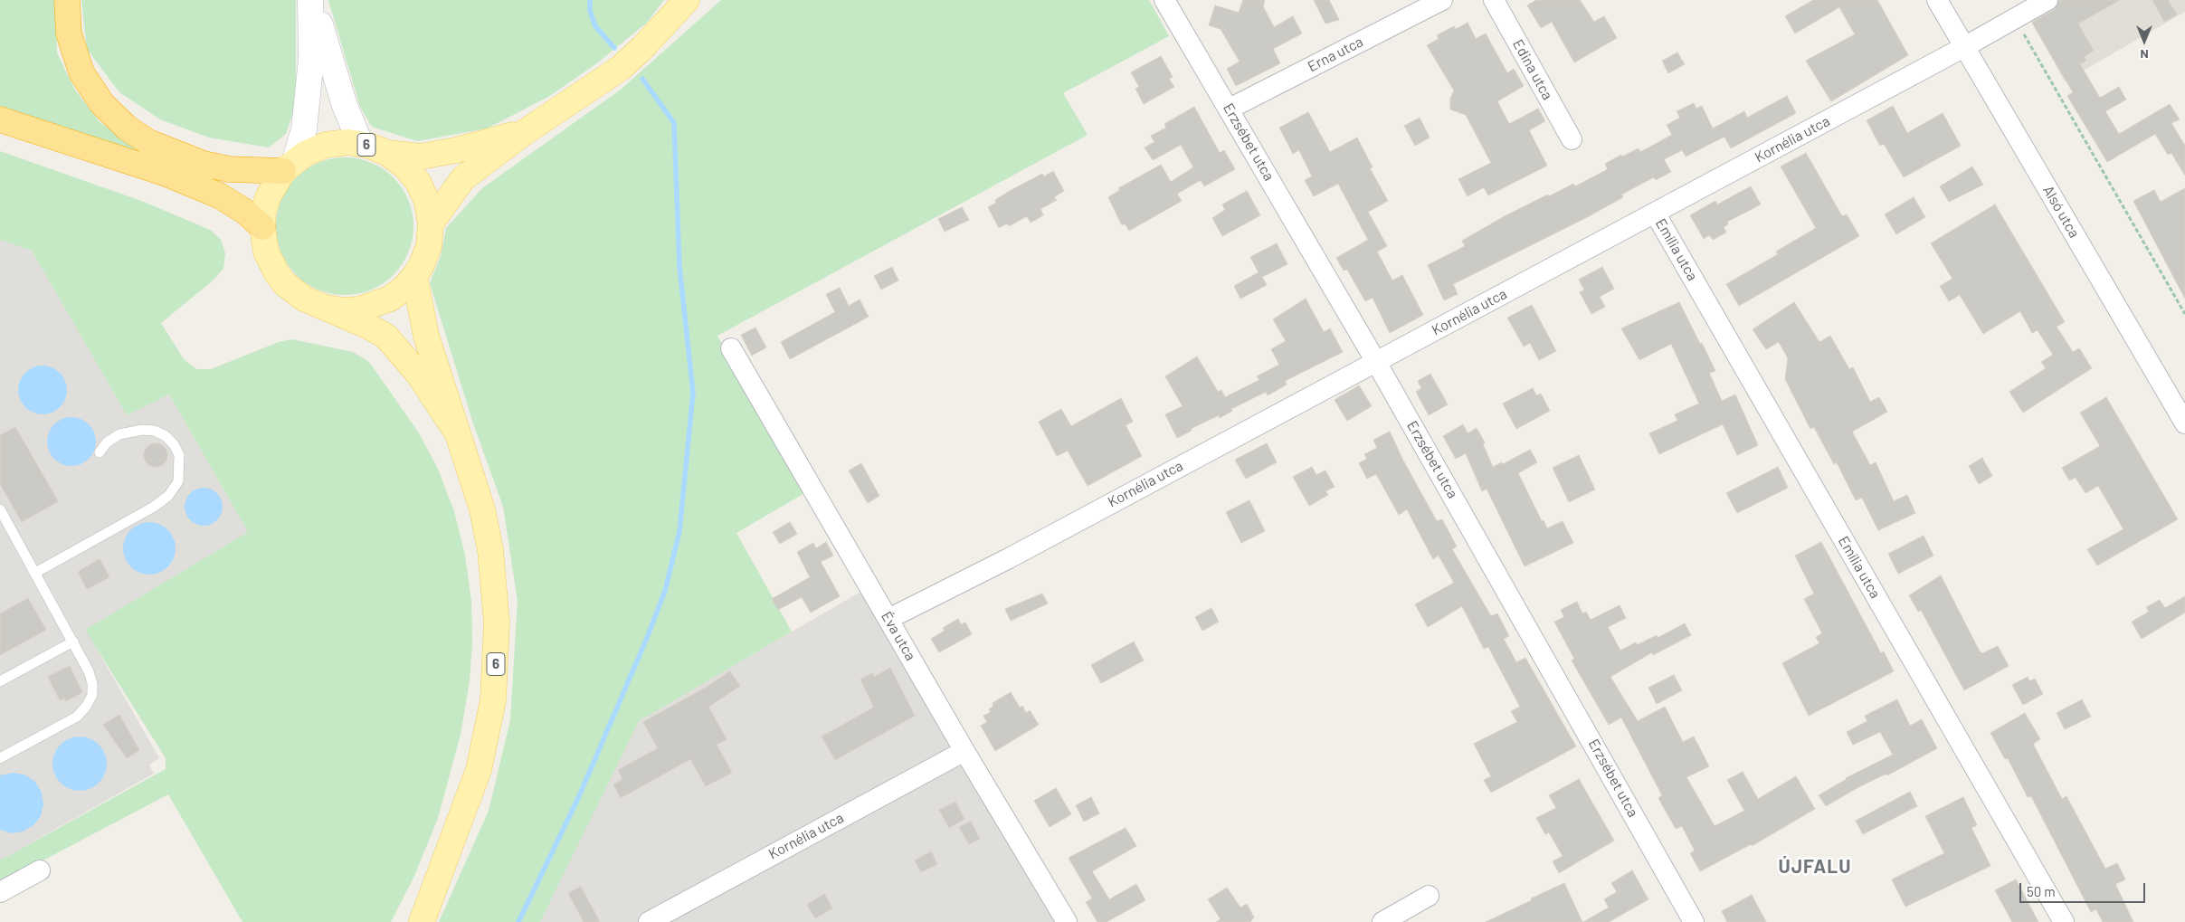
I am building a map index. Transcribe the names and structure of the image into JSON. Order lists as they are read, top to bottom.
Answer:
{
  "streets": {
    "main road": ["6"],
    "street": [
      "Erna utca",
      "Edina utca",
      "Kornélia utca",
      "Erzsébet utca",
      "Alsó utca",
      "Emília utca",
      "Éva utca"
    ]
  },
  "crossings": [
    ["Erna utca", "Erzsébet utca"],
    ["Kornélia utca", "Erzsébet utca"],
    ["Kornélia utca", "Alsó utca"],
    ["Kornélia utca", "Emília utca"],
    ["Kornélia utca", "Éva utca"]
  ],
  "districts": ["ÚJFALU"],
  "scale_bar": "50 m",
  "north": "bottom"
}
